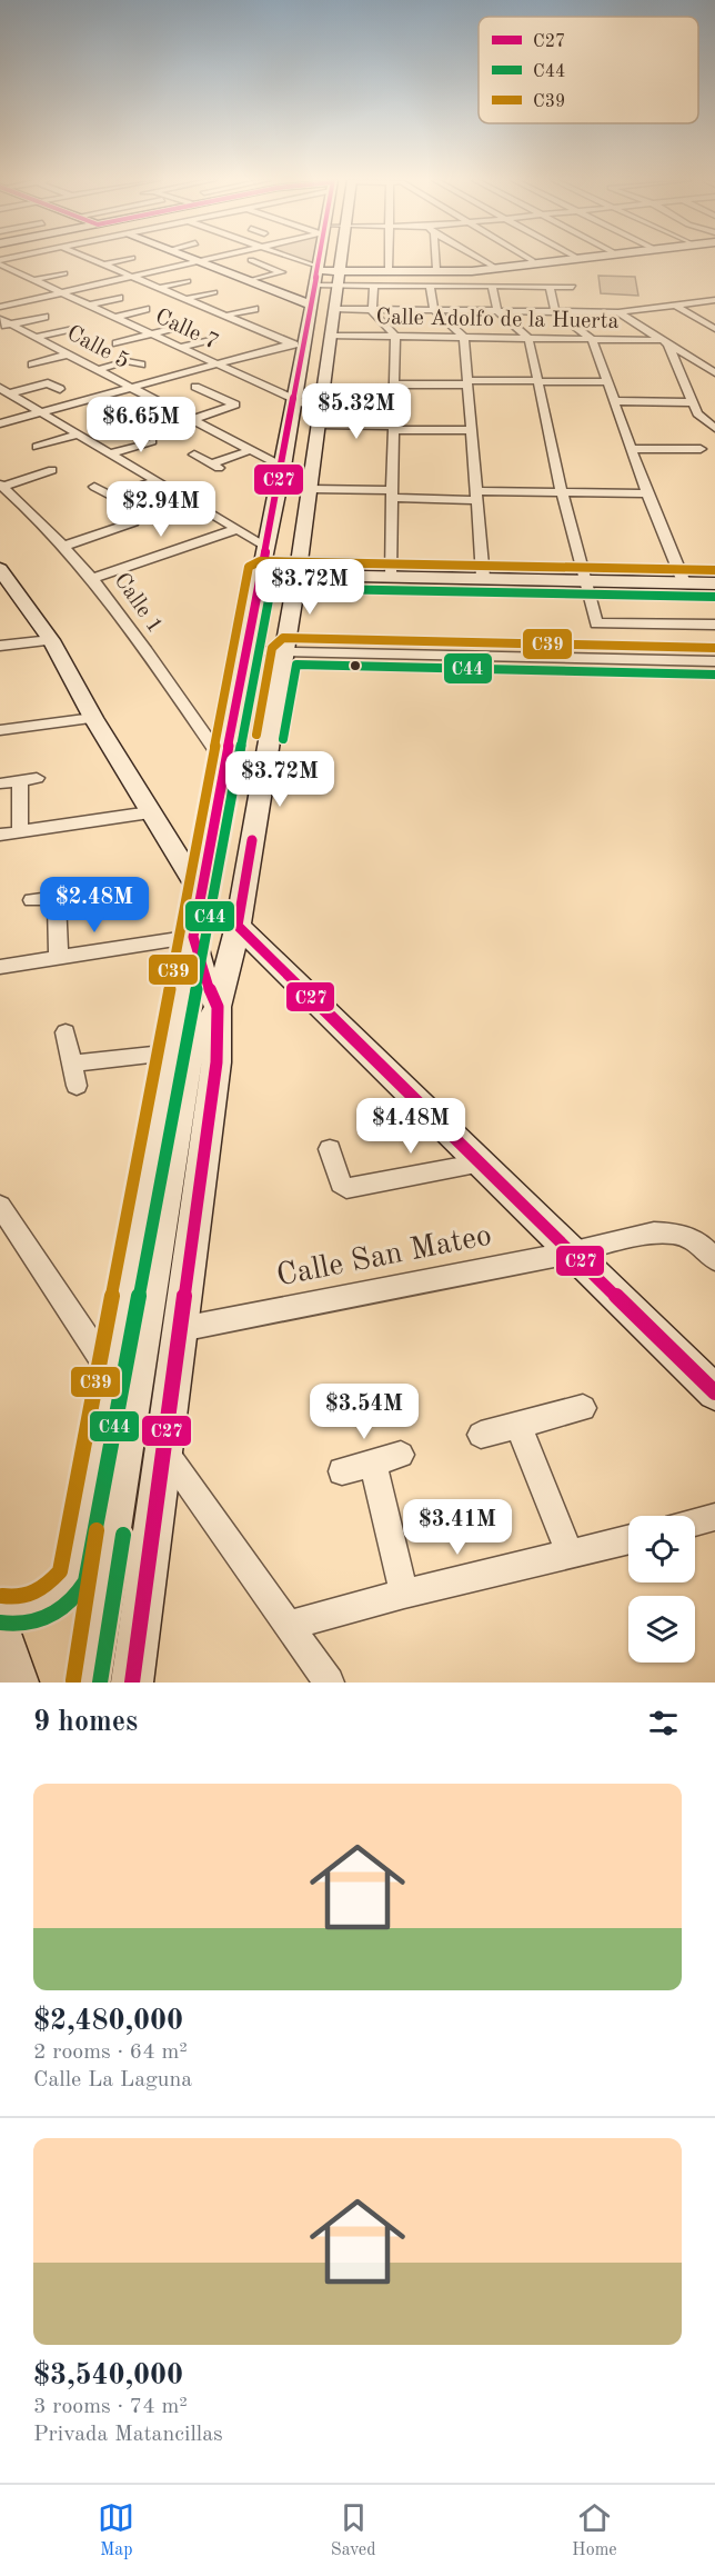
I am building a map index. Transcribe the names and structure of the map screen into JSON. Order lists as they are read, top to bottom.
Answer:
{
  "streets": {
    "street": [
      "Calle Adolfo de la Huerta",
      "Calle 7",
      "Calle 5",
      "Calle 1",
      "Calle San Mateo"
    ]
  },
  "lines": ["transit line C27", "transit line C39", "transit line C44"],
  "legend": ["C27", "C44", "C39"],
  "page": {
    "price": [
      "$5.32M",
      "$6.65M",
      "$2.94M",
      "$3.72M",
      "$3.72M",
      "$2.48M",
      "$4.48M",
      "$3.54M",
      "$3.41M"
    ],
    "heading": "9 homes",
    "list": [
      {
        "name": "$2,480,000",
        "note": "2 rooms · 64 m² · Calle La Laguna"
      },
      {
        "name": "$3,540,000",
        "note": "3 rooms · 74 m² · Privada Matancillas"
      }
    ],
    "tabs": ["Map", "Saved", "Home"]
  }
}
